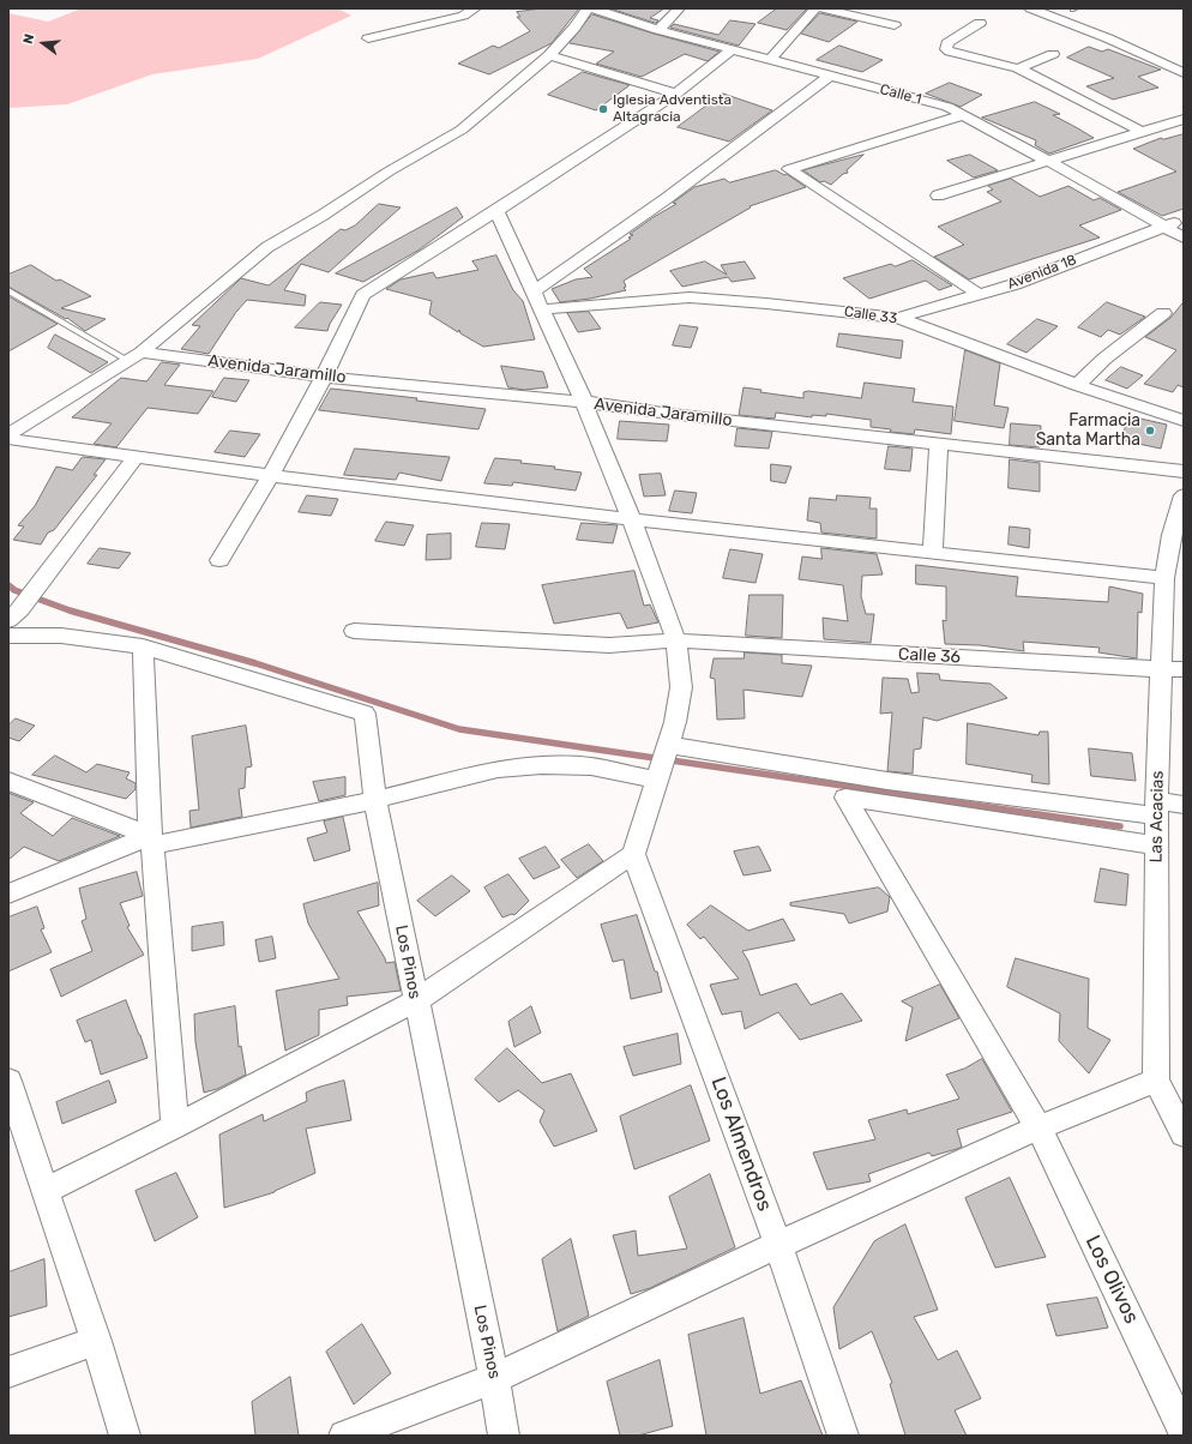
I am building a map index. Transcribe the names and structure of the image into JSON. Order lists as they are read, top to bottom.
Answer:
{
  "streets": {
    "street": [
      "Calle 1",
      "Avenida 18",
      "Calle 33",
      "Avenida Jaramillo",
      "Calle 36",
      "Las Acacias",
      "Los Pinos",
      "Los Almendros",
      "Los Olivos"
    ]
  },
  "crossings": [
    ["Calle 1", "Avenida 18"],
    ["Avenida 18", "Calle 33"],
    ["Calle 36", "Las Acacias"],
    ["Las Acacias", "Los Olivos"]
  ],
  "places": ["Iglesia Adventista Altagracia", "Farmacia Santa Martha"],
  "north": "left"
}
